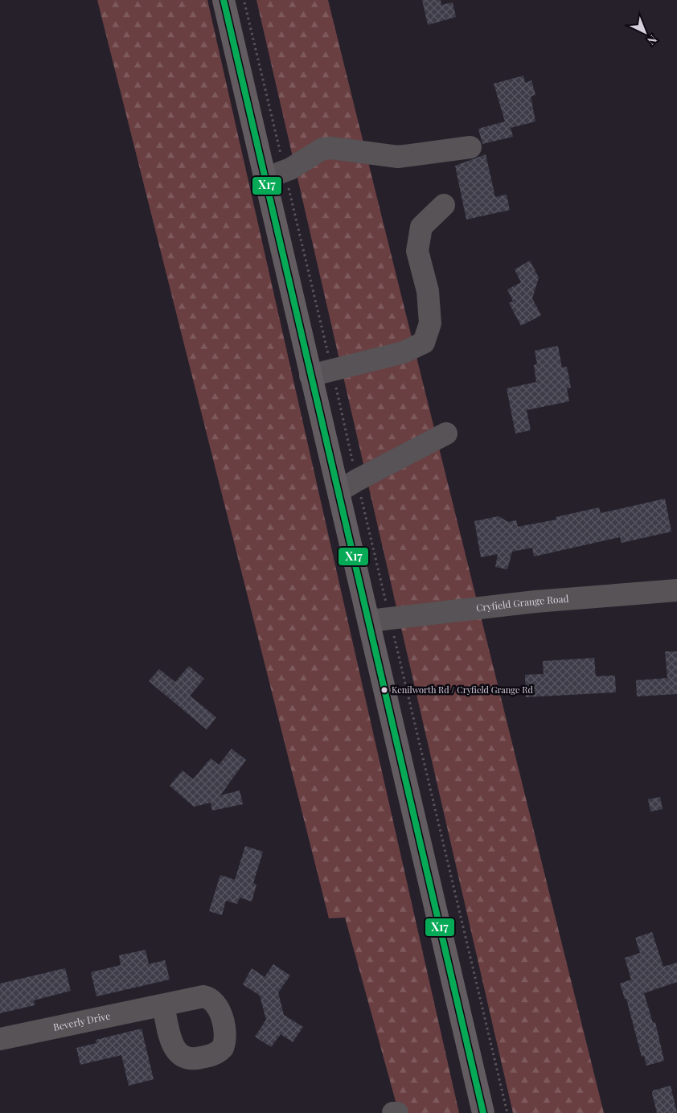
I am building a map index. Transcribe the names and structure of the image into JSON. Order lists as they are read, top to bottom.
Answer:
{
  "streets": {
    "street": ["Cryfield Grange Road", "Beverly Drive"]
  },
  "places": ["Kenilworth Rd / Cryfield Grange Rd"],
  "lines": ["transit line X17"],
  "north": "bottom right"
}
